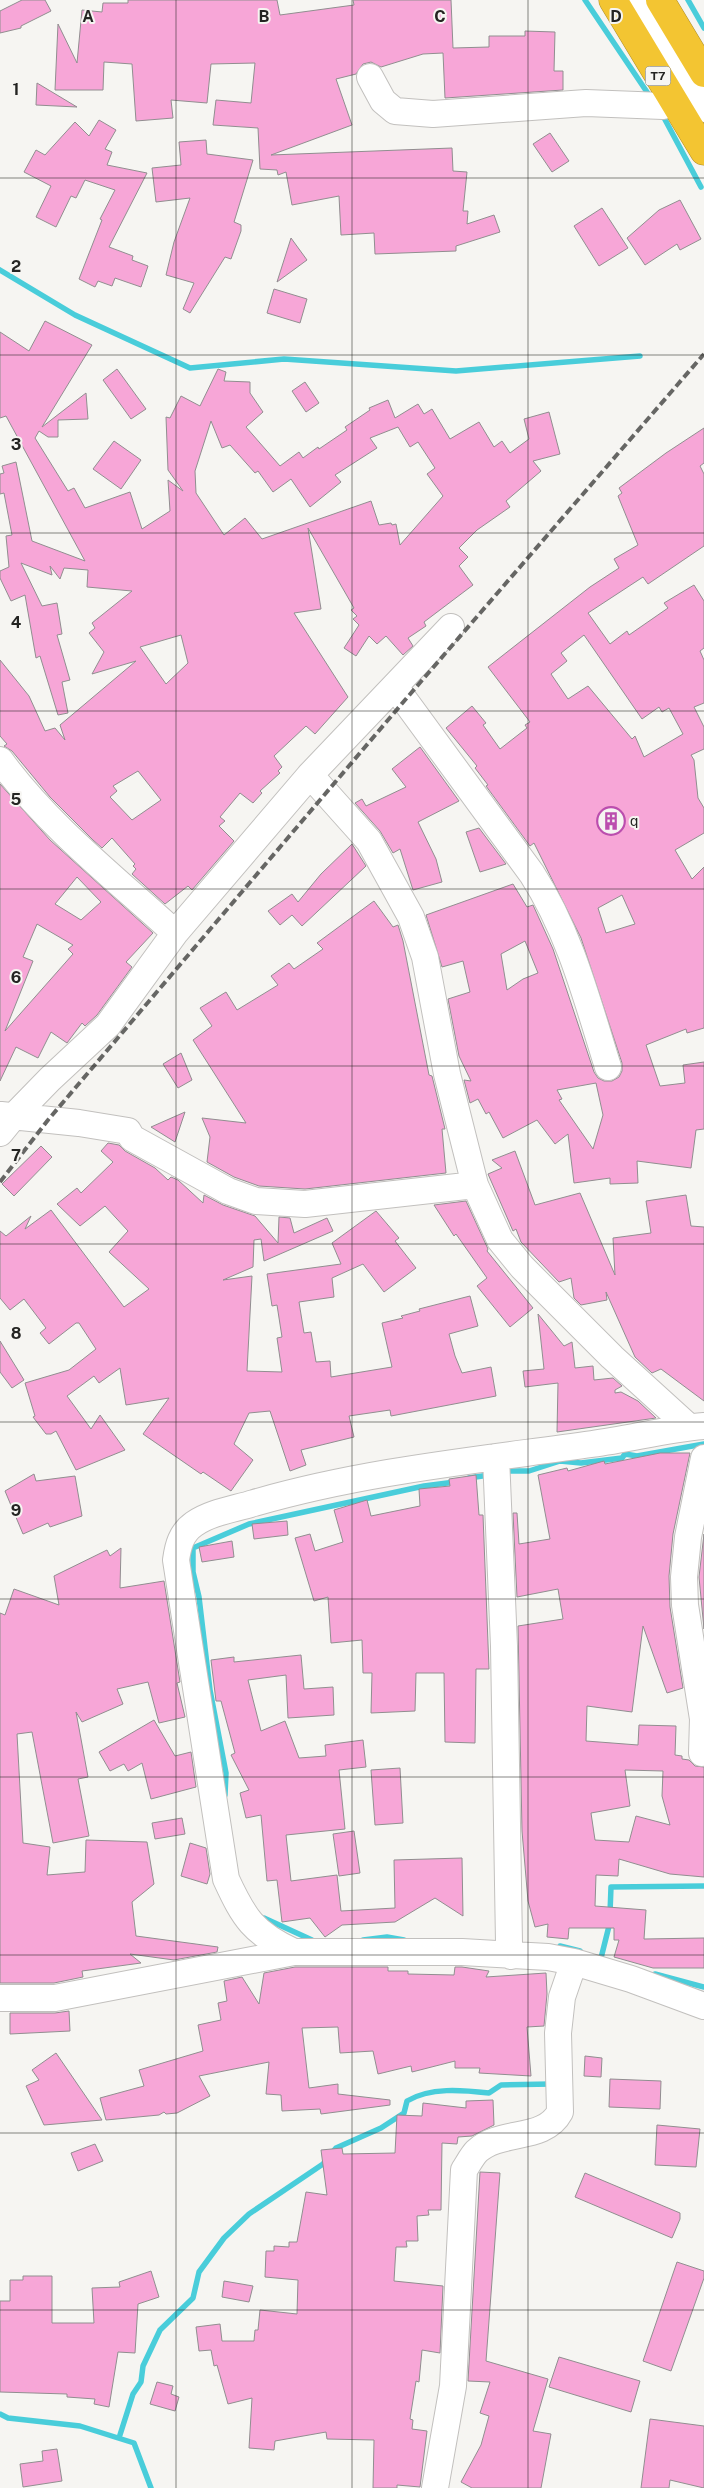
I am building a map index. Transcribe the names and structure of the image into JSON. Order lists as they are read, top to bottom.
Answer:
{
  "streets": {
    "highway": ["T7"]
  },
  "places": {
    "building": ["q"]
  },
  "grid": {
    "columns": [
      "A",
      "B",
      "C",
      "D"
    ],
    "rows": [
      "1",
      "2",
      "3",
      "4",
      "5",
      "6",
      "7",
      "8",
      "9"
    ]
  }
}
